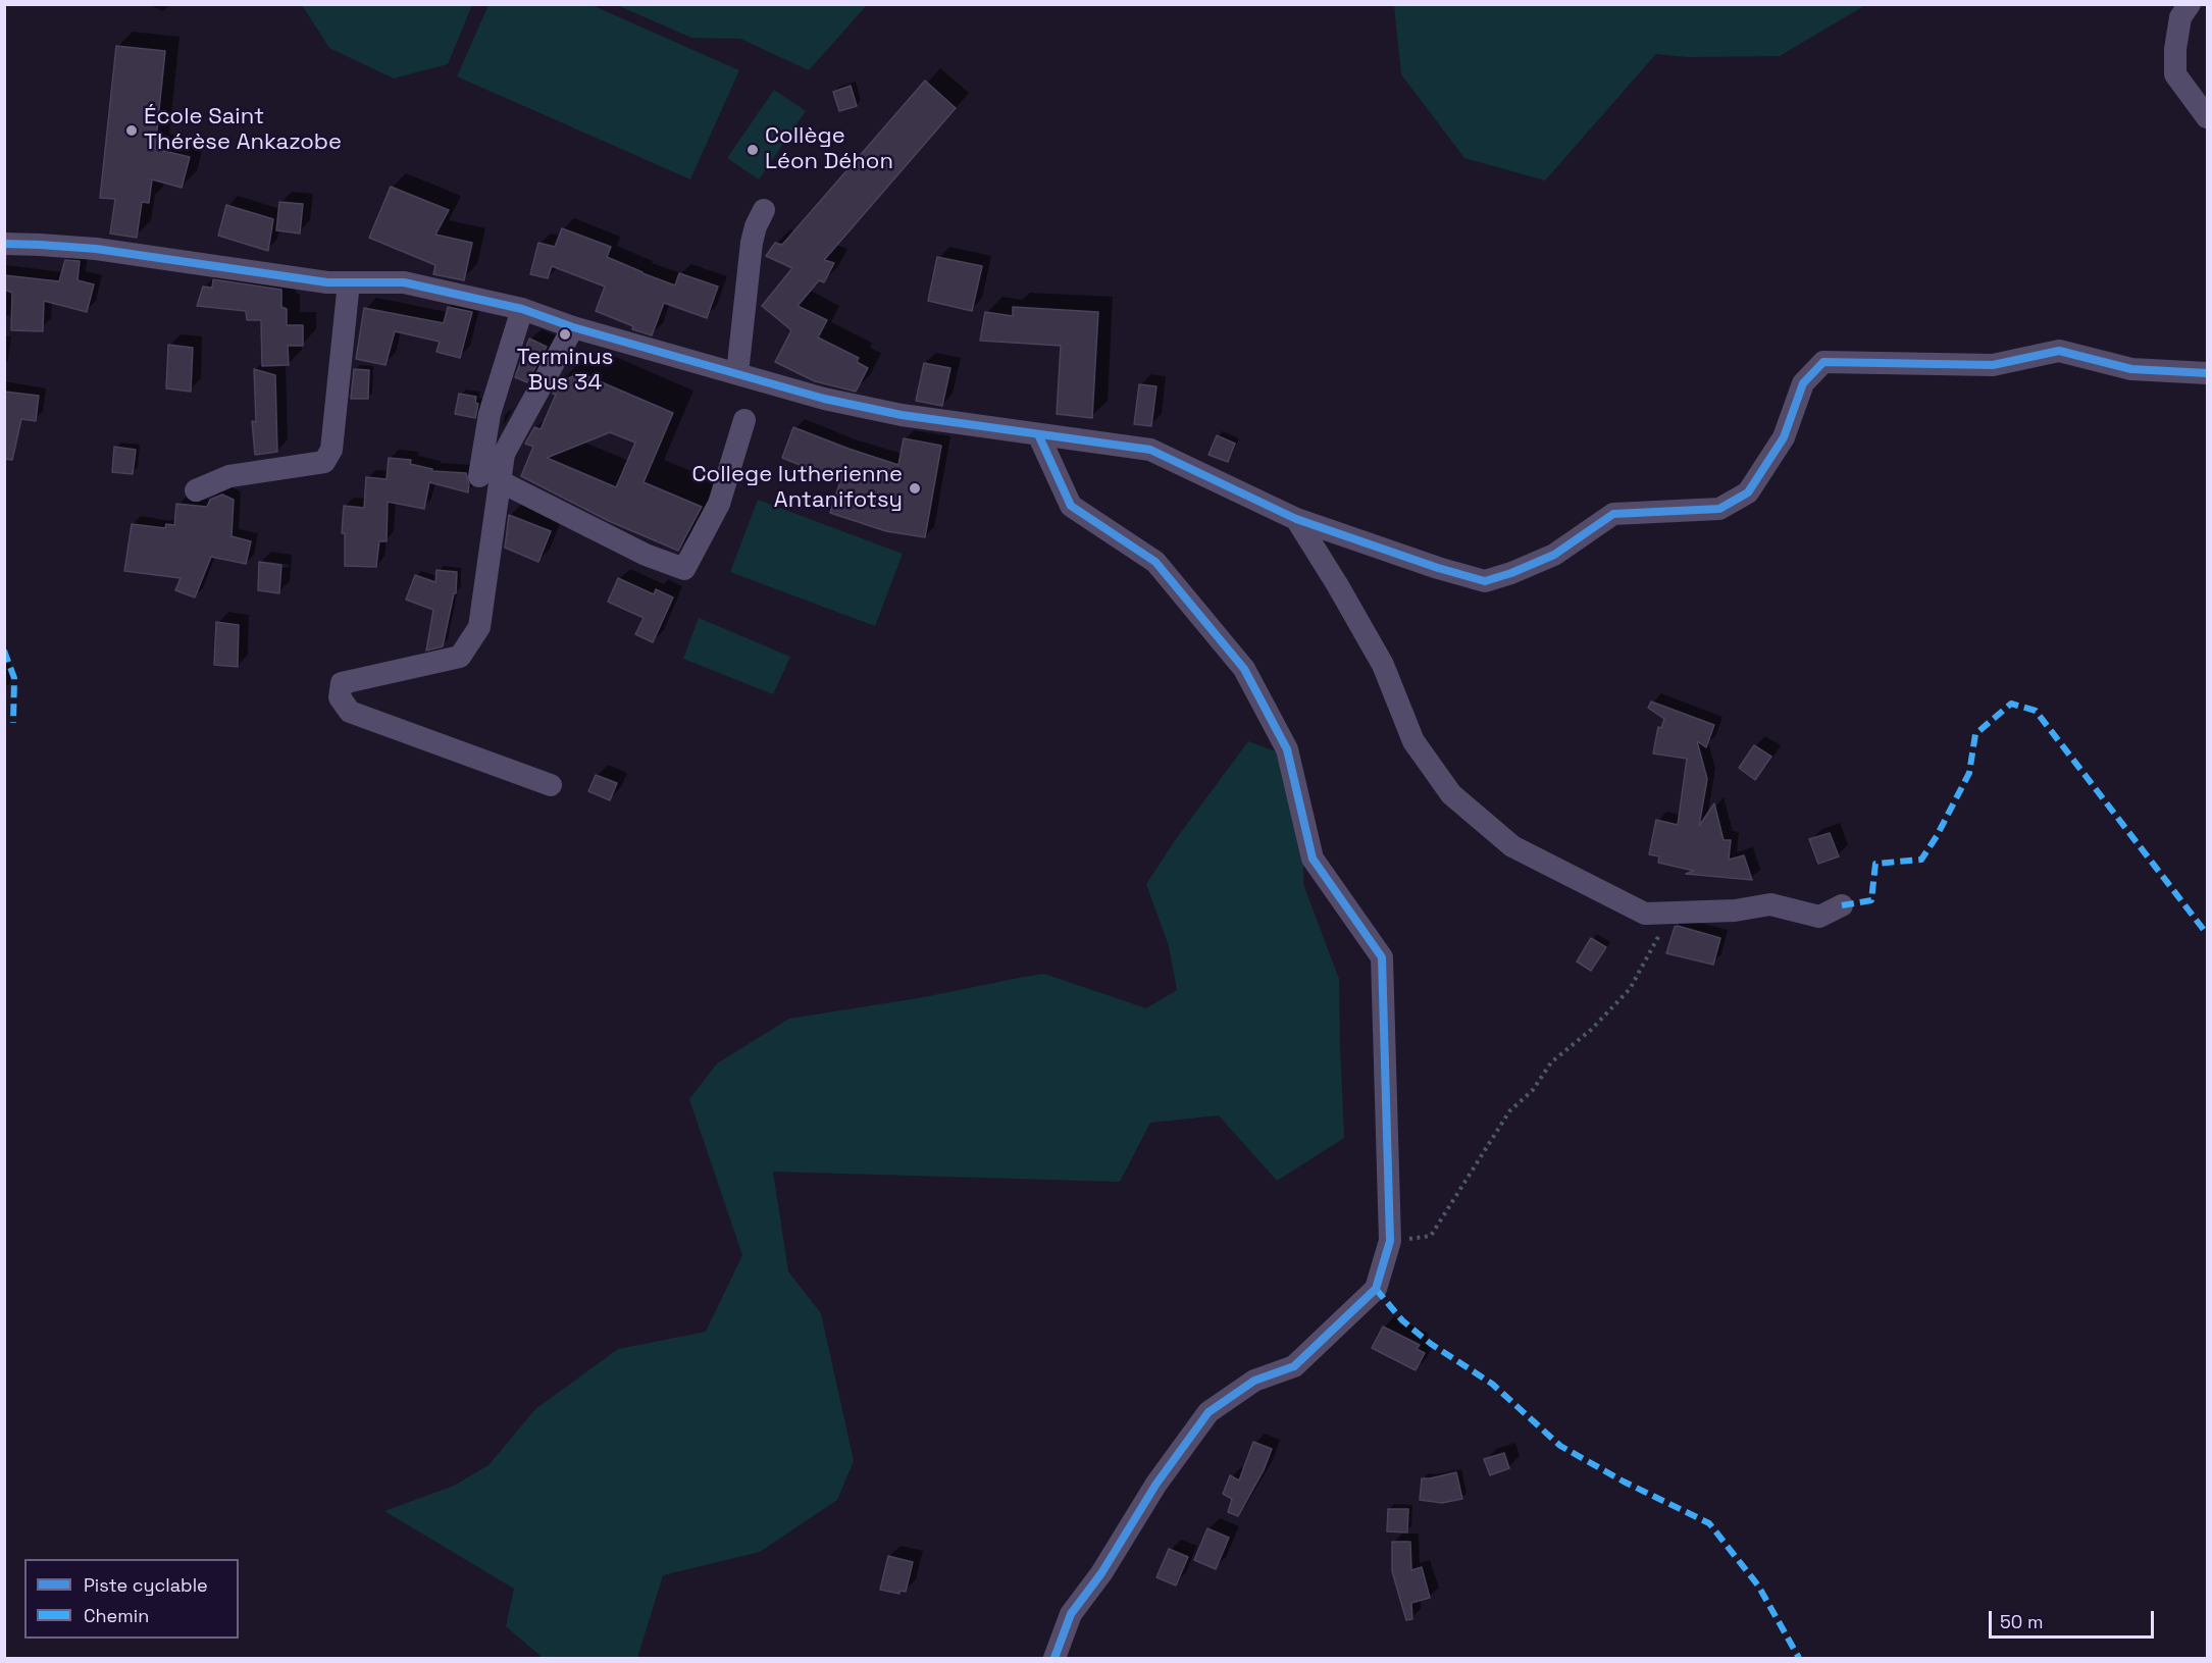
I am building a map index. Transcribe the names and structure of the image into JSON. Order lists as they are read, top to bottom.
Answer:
{
  "places": [
    "École Saint Thérèse Ankazobe",
    "Collège Léon Déhon",
    "Terminus Bus 34",
    "College lutherienne Antanifotsy"
  ],
  "legend": ["Piste cyclable", "Chemin"],
  "scale_bar": "50 m"
}
